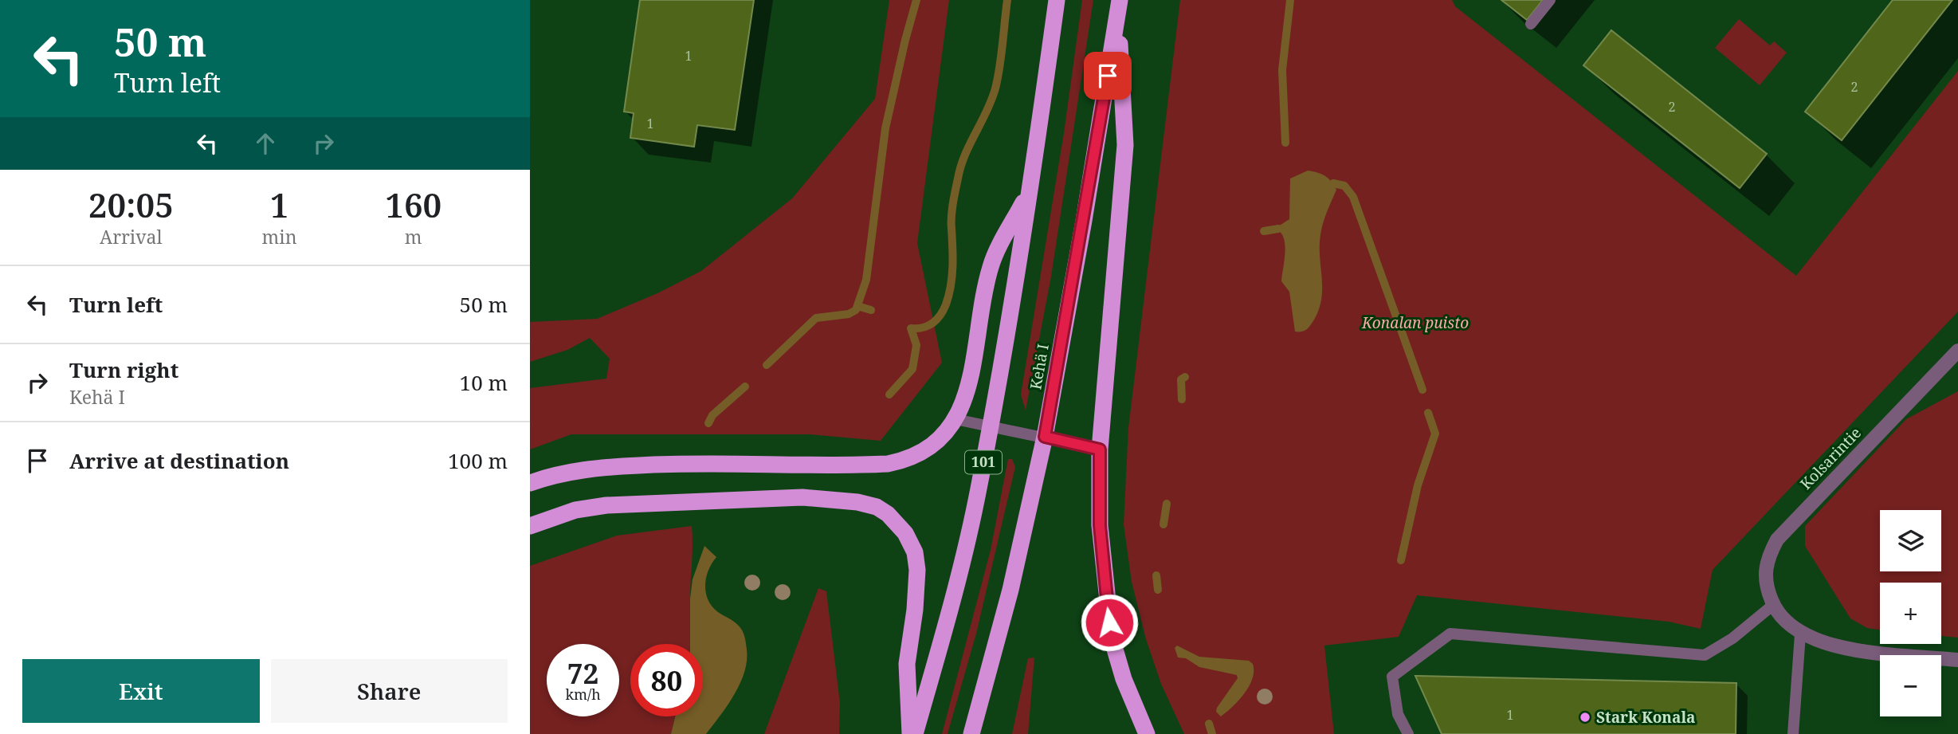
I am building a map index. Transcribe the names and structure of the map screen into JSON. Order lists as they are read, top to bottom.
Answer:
{
  "streets": {
    "highway": ["Kehä I", "101"],
    "street": ["Kolsarintie"]
  },
  "parks": ["Konalan puisto"],
  "places": ["Stark Konala"],
  "house_numbers": [
    "1",
    "2",
    "2",
    "1",
    "1"
  ],
  "page": {
    "turn": ["50 m", "Turn left"],
    "eta": [
      "20:05",
      "Arrival",
      "1",
      "min",
      "160",
      "m"
    ],
    "list": [
      {
        "name": "Turn left",
        "value": "50 m"
      },
      {
        "name": "Turn right",
        "note": "Kehä I",
        "value": "10 m"
      },
      {
        "name": "Arrive at destination",
        "value": "100 m"
      }
    ],
    "map_buttons": ["+", "−"],
    "speed": "72 km/h",
    "limit": "80",
    "buttons": ["Exit", "Share"]
  }
}
